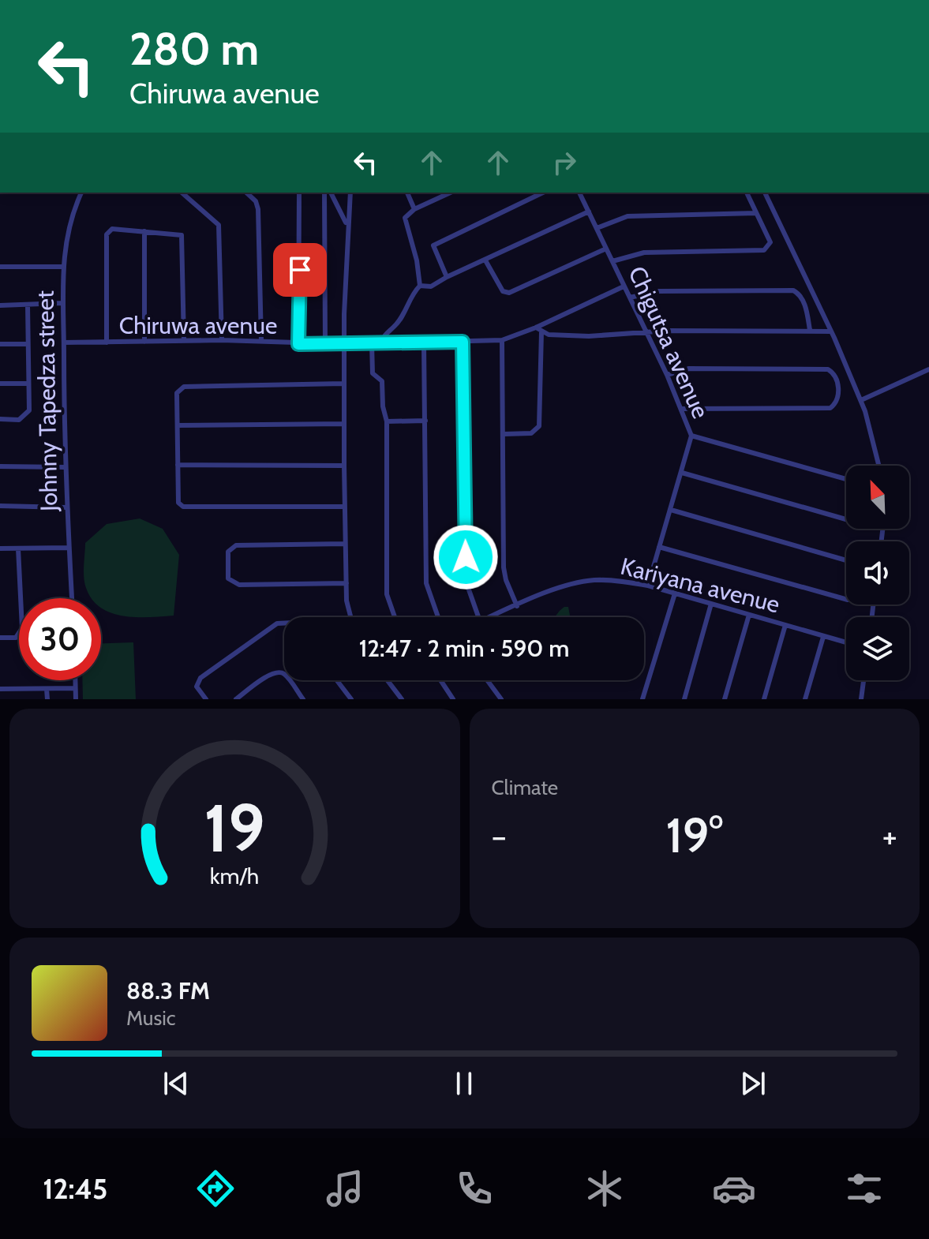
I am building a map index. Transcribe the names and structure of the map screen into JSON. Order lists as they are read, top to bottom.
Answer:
{
  "streets": {
    "street": [
      "Chiruwa avenue",
      "Chigutsa avenue",
      "Johnny Tapedza street",
      "Kariyana avenue"
    ]
  },
  "crossings": [
    ["Chiruwa avenue", "Chigutsa avenue"],
    ["Chiruwa avenue", "Johnny Tapedza street"],
    ["Chigutsa avenue", "Kariyana avenue"]
  ],
  "north": "top left",
  "page": {
    "turn": ["280 m", "Chiruwa avenue"],
    "limit": "30",
    "trip": "12:47 · 2 min · 590 m",
    "tile": "Climate",
    "heat": ["−", "19°", "+"],
    "song": ["88.3 FM", "Music"],
    "tabs": "12:45",
    "gauge": ["19", "km/h"]
  }
}
